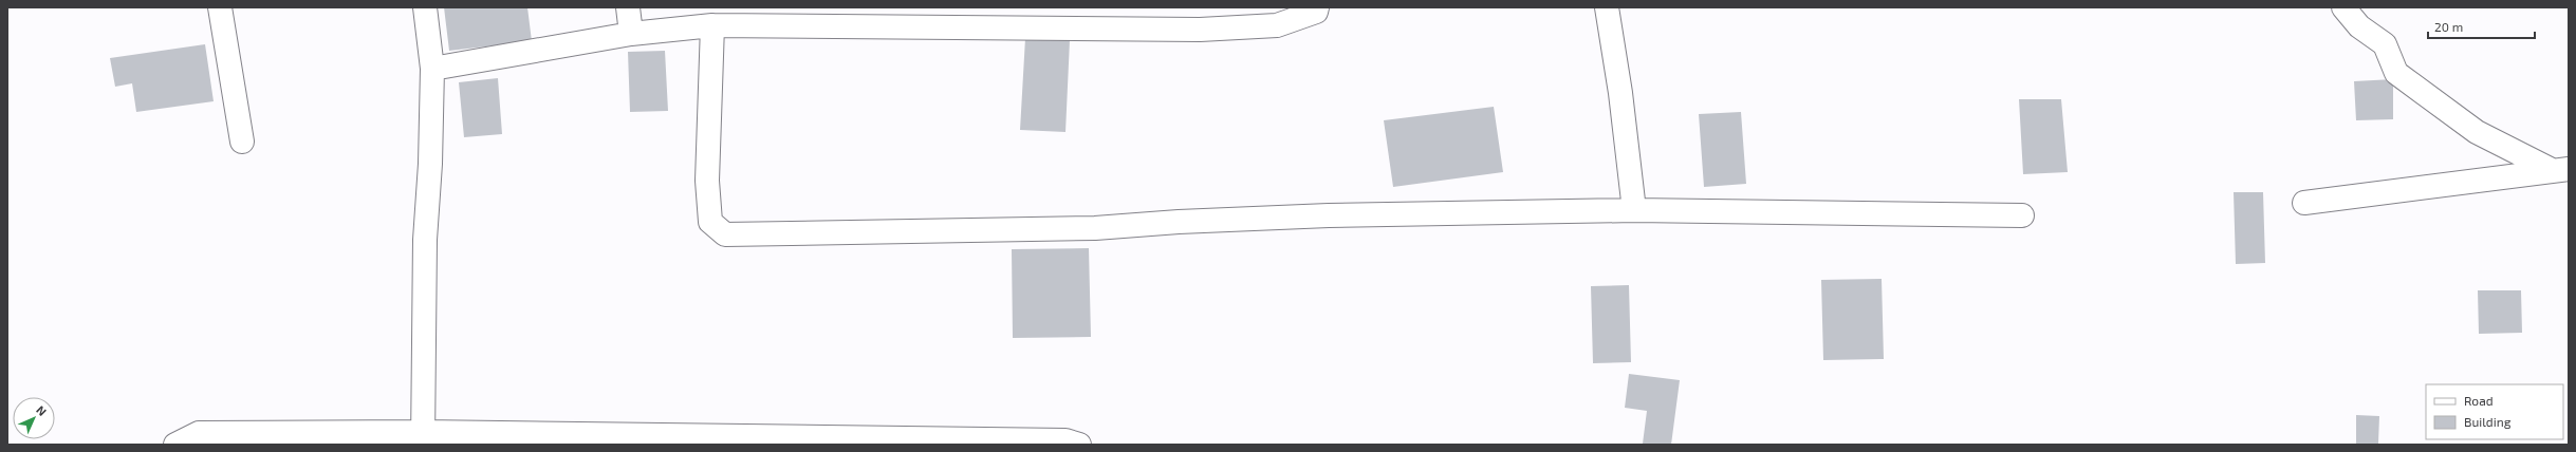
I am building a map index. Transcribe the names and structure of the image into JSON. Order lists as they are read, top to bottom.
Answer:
{
  "legend": ["Road", "Building"],
  "scale_bar": "20 m",
  "north": "top right"
}
